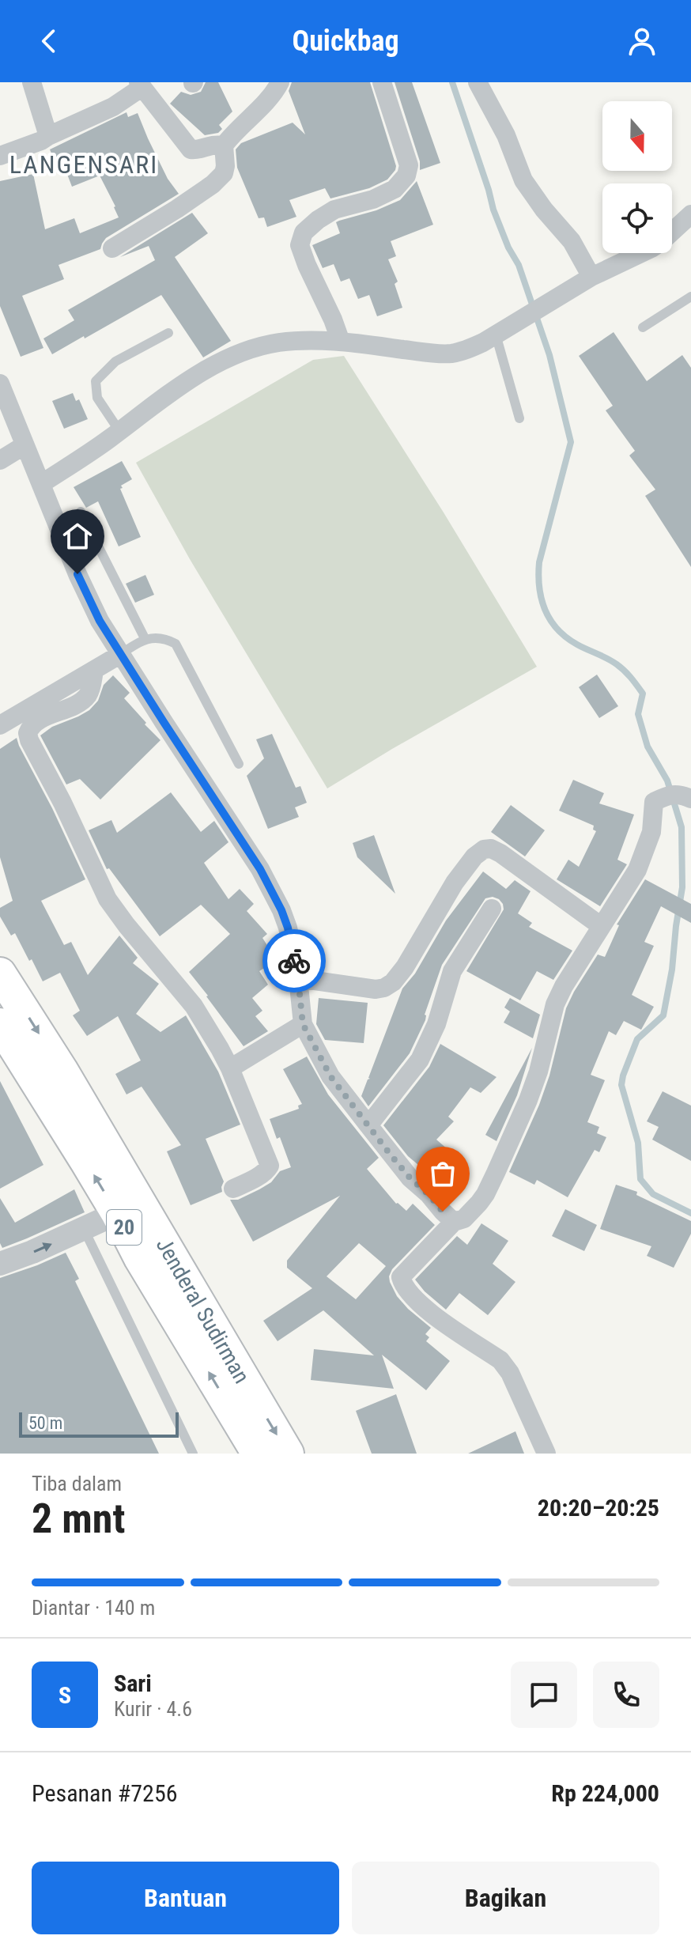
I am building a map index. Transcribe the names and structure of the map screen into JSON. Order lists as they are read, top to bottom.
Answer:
{
  "streets": {
    "highway": ["20", "Jenderal Sudirman"]
  },
  "districts": ["LANGENSARI"],
  "scale_bar": "50 m",
  "north": "bottom",
  "page": {
    "header": "Quickbag",
    "scale": "50 m",
    "heading": ["2 mnt", "Tiba dalam", "20:20–20:25"],
    "panel": [
      "Sari",
      "Kurir · 4.6",
      "Pesanan #7256",
      "Rp 224,000"
    ],
    "bar": "Diantar · 140 m",
    "round": "S",
    "buttons": ["Bantuan", "Bagikan"]
  }
}
